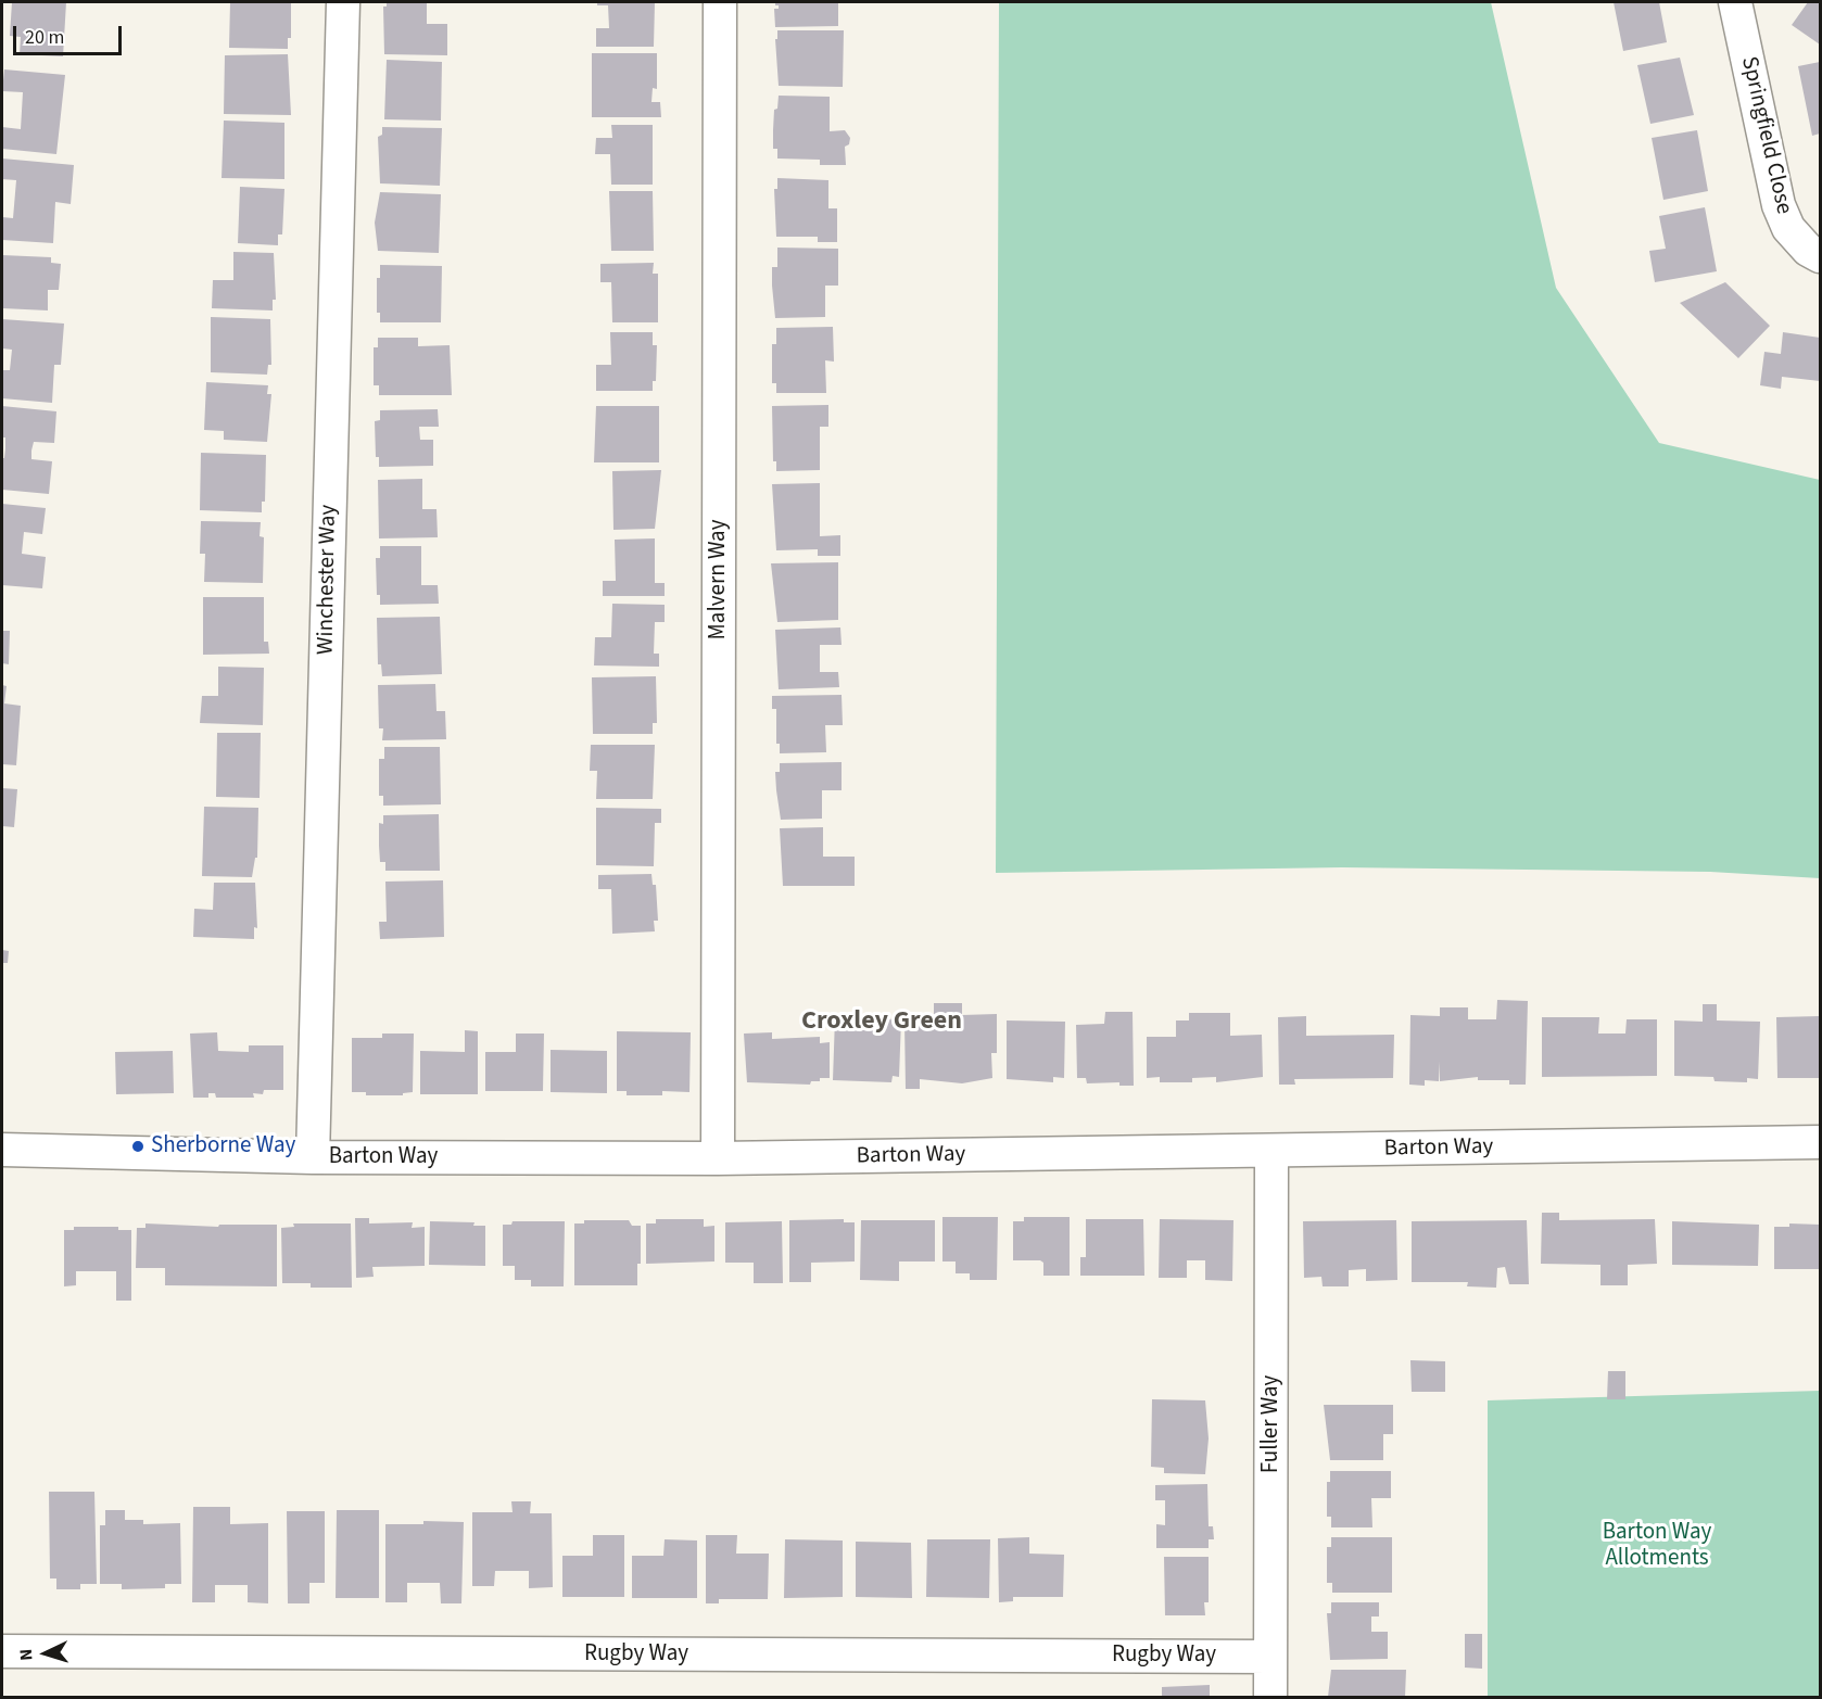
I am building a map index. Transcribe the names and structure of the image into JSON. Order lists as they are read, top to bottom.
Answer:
{
  "streets": {
    "street": [
      "Springfield Close",
      "Winchester Way",
      "Malvern Way",
      "Barton Way",
      "Fuller Way",
      "Rugby Way"
    ]
  },
  "crossings": [
    ["Winchester Way", "Barton Way"],
    ["Malvern Way", "Barton Way"],
    ["Barton Way", "Fuller Way"],
    ["Fuller Way", "Rugby Way"]
  ],
  "districts": ["Croxley Green"],
  "parks": ["Barton Way Allotments"],
  "places": ["Sherborne Way"],
  "scale_bar": "20 m",
  "north": "left"
}
